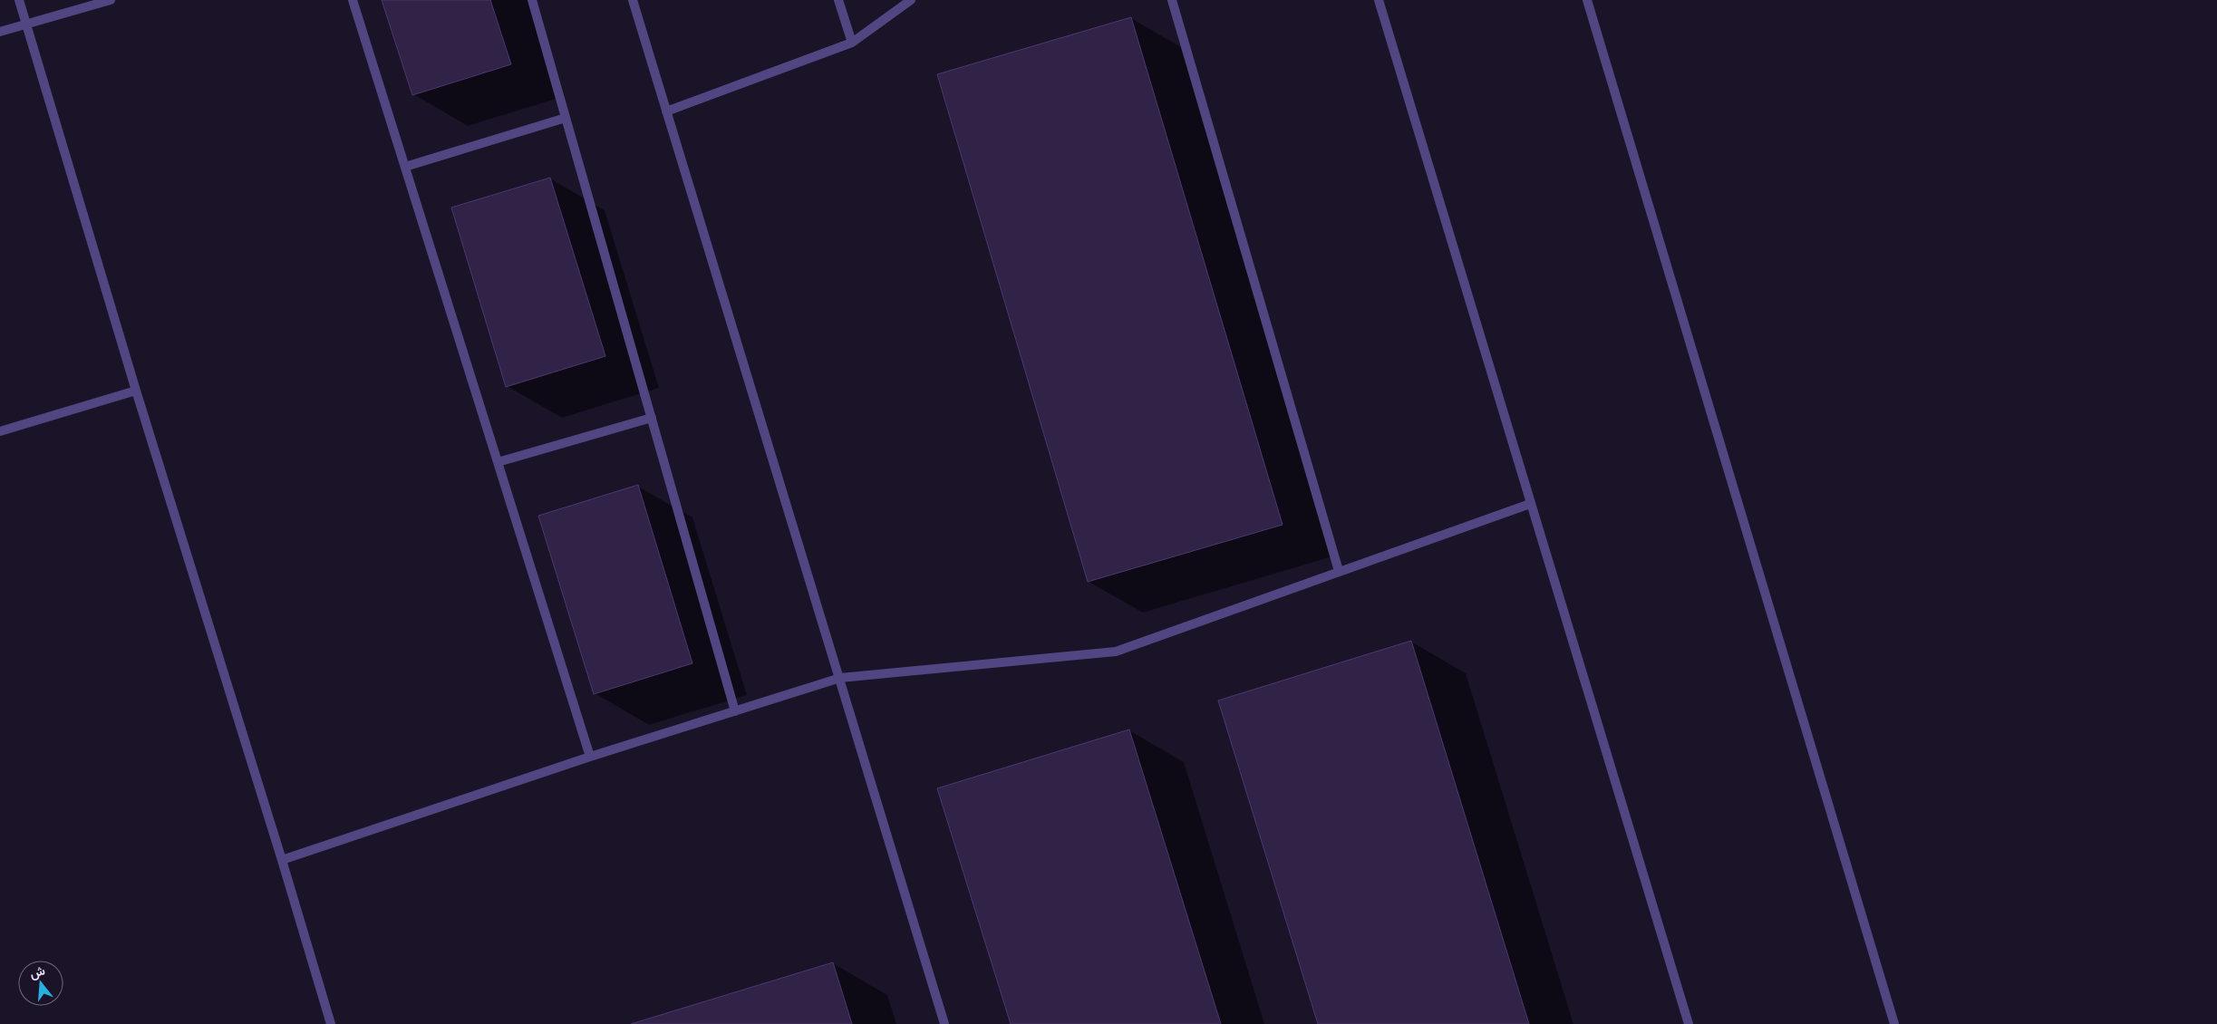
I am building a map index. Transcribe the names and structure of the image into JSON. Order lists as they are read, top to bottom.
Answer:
{
  "north": "top"
}
